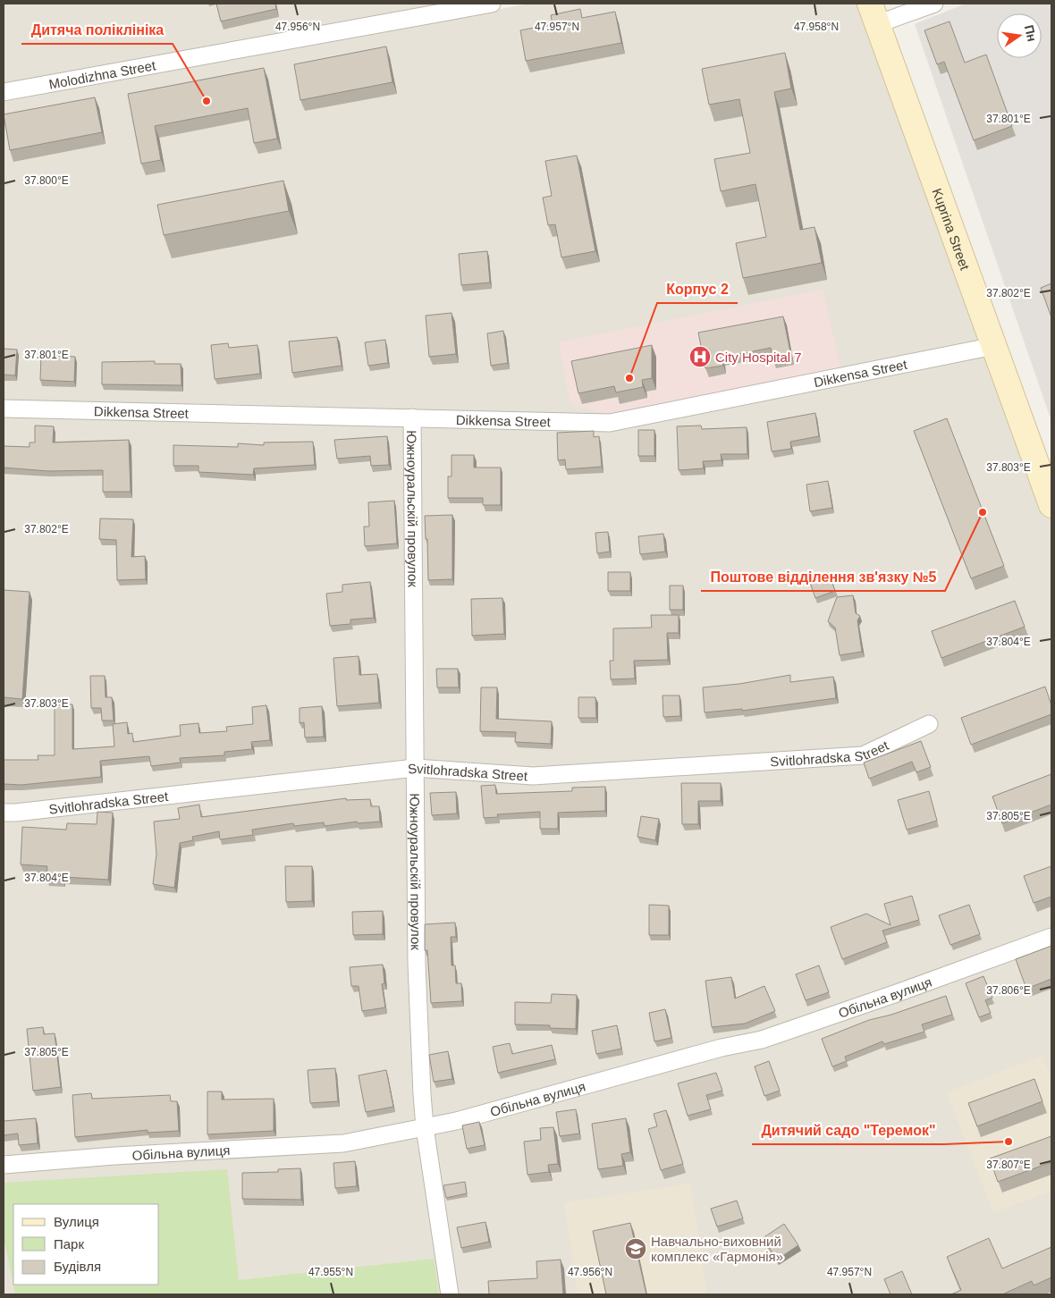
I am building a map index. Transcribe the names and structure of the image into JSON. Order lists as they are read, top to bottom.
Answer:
{
  "streets": {
    "main road": ["Kuprina Street"],
    "street": [
      "Molodizhna Street",
      "Dikkensa Street",
      "Южноуральскій провулок",
      "Svitlohradska Street",
      "Обільна вулиця"
    ]
  },
  "crossings": [
    ["Kuprina Street", "Dikkensa Street"],
    ["Dikkensa Street", "Южноуральскій провулок"],
    ["Южноуральскій провулок", "Svitlohradska Street"],
    ["Южноуральскій провулок", "Обільна вулиця"]
  ],
  "places": {
    "other": [
      "Дитяча поліклініка",
      "Корпус 2",
      "Поштове відділення зв'язку №5",
      "Дитячий садо \"Теремок\""
    ],
    "hospital": ["City Hospital 7"],
    "school or university": ["Навчально-виховний комплекс «Гармонія»"]
  },
  "legend": ["Вулиця", "Парк", "Будівля"],
  "north": "right",
  "coordinates": [
    "47.956°N",
    "47.957°N",
    "47.958°N",
    "37.801°E",
    "37.800°E",
    "37.802°E",
    "37.803°E",
    "37.804°E",
    "37.805°E",
    "37.806°E",
    "37.807°E",
    "47.955°N"
  ]
}
